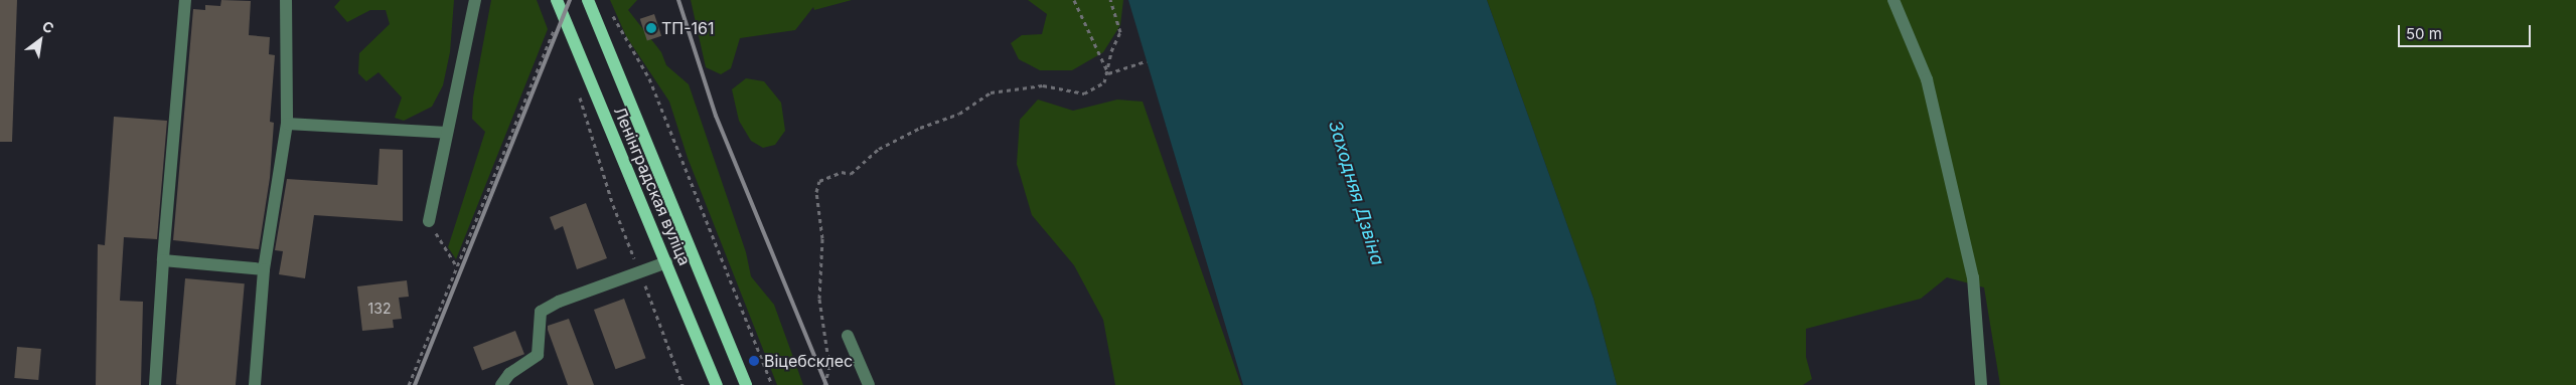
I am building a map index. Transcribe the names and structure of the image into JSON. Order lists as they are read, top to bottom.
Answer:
{
  "streets": {
    "main road": ["Ленінградская вуліца"]
  },
  "water": ["Заходняя Дзвіна"],
  "places": ["ТП-161", "Віцебсклес"],
  "house_numbers": ["132"],
  "scale_bar": "50 m",
  "north": "top right"
}
